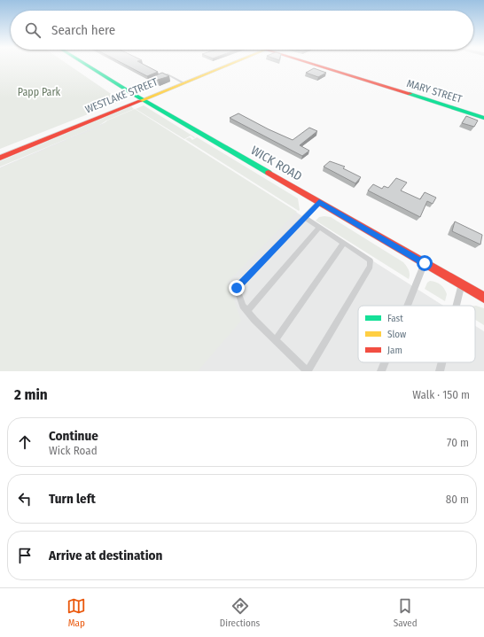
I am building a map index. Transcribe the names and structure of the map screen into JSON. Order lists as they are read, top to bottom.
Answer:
{
  "streets": {
    "street": ["MARY STREET", "WESTLAKE STREET", "WICK ROAD"]
  },
  "crossings": [
    ["WESTLAKE STREET", "WICK ROAD"]
  ],
  "parks": ["Papp Park"],
  "legend": ["Fast", "Slow", "Jam"],
  "page": {
    "search": "Search here",
    "heading": ["2 min", "Walk · 150 m"],
    "list": [
      ["Continue", "Wick Road", "70 m"],
      ["Turn left", "80 m"],
      "Arrive at destination"
    ],
    "nav": ["Map", "Directions", "Saved"]
  }
}
